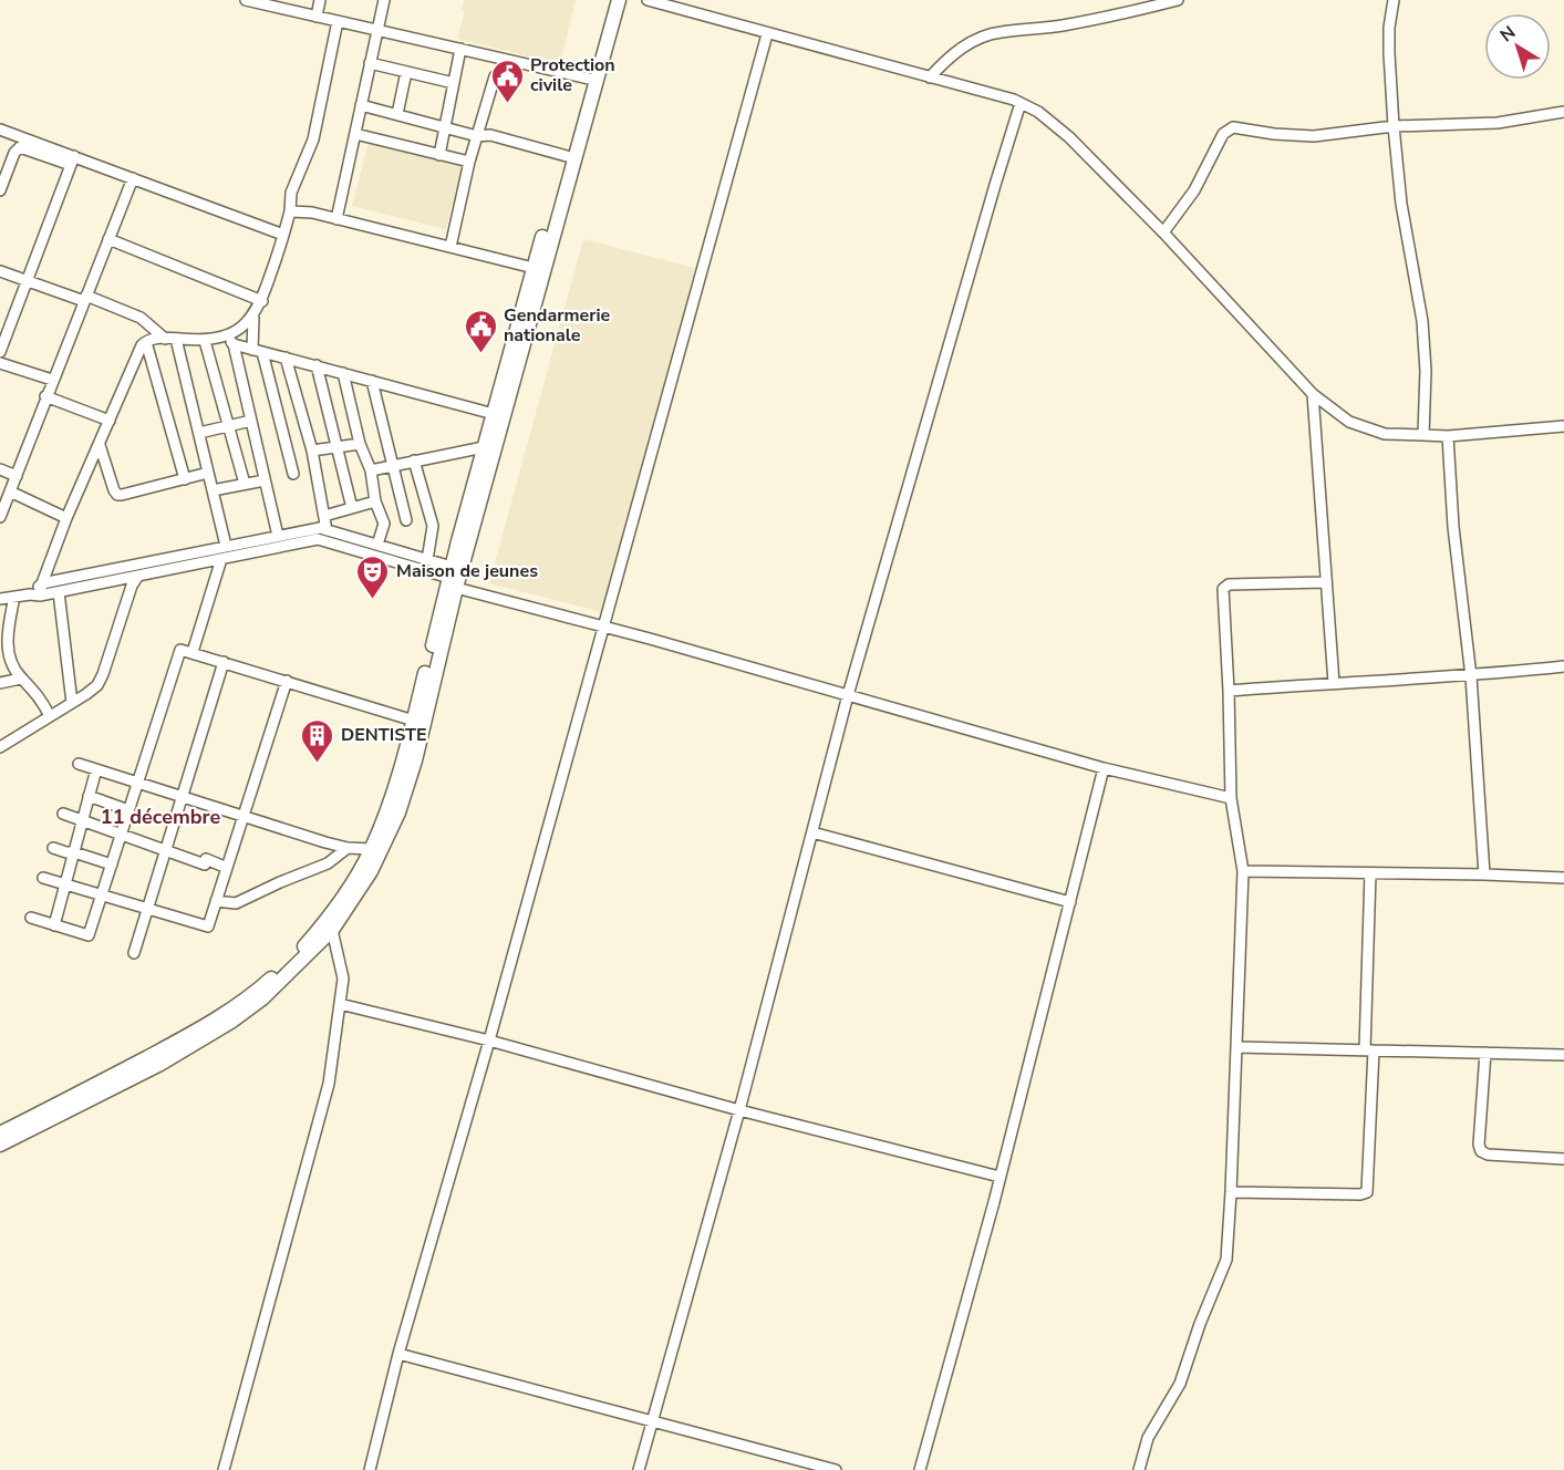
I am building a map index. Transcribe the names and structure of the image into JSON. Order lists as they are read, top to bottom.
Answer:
{
  "districts": ["11 décembre"],
  "places": {
    "public building": ["Protection civile", "Gendarmerie nationale"],
    "theatre": ["Maison de jeunes"],
    "building": ["DENTISTE"]
  },
  "north": "top left"
}
